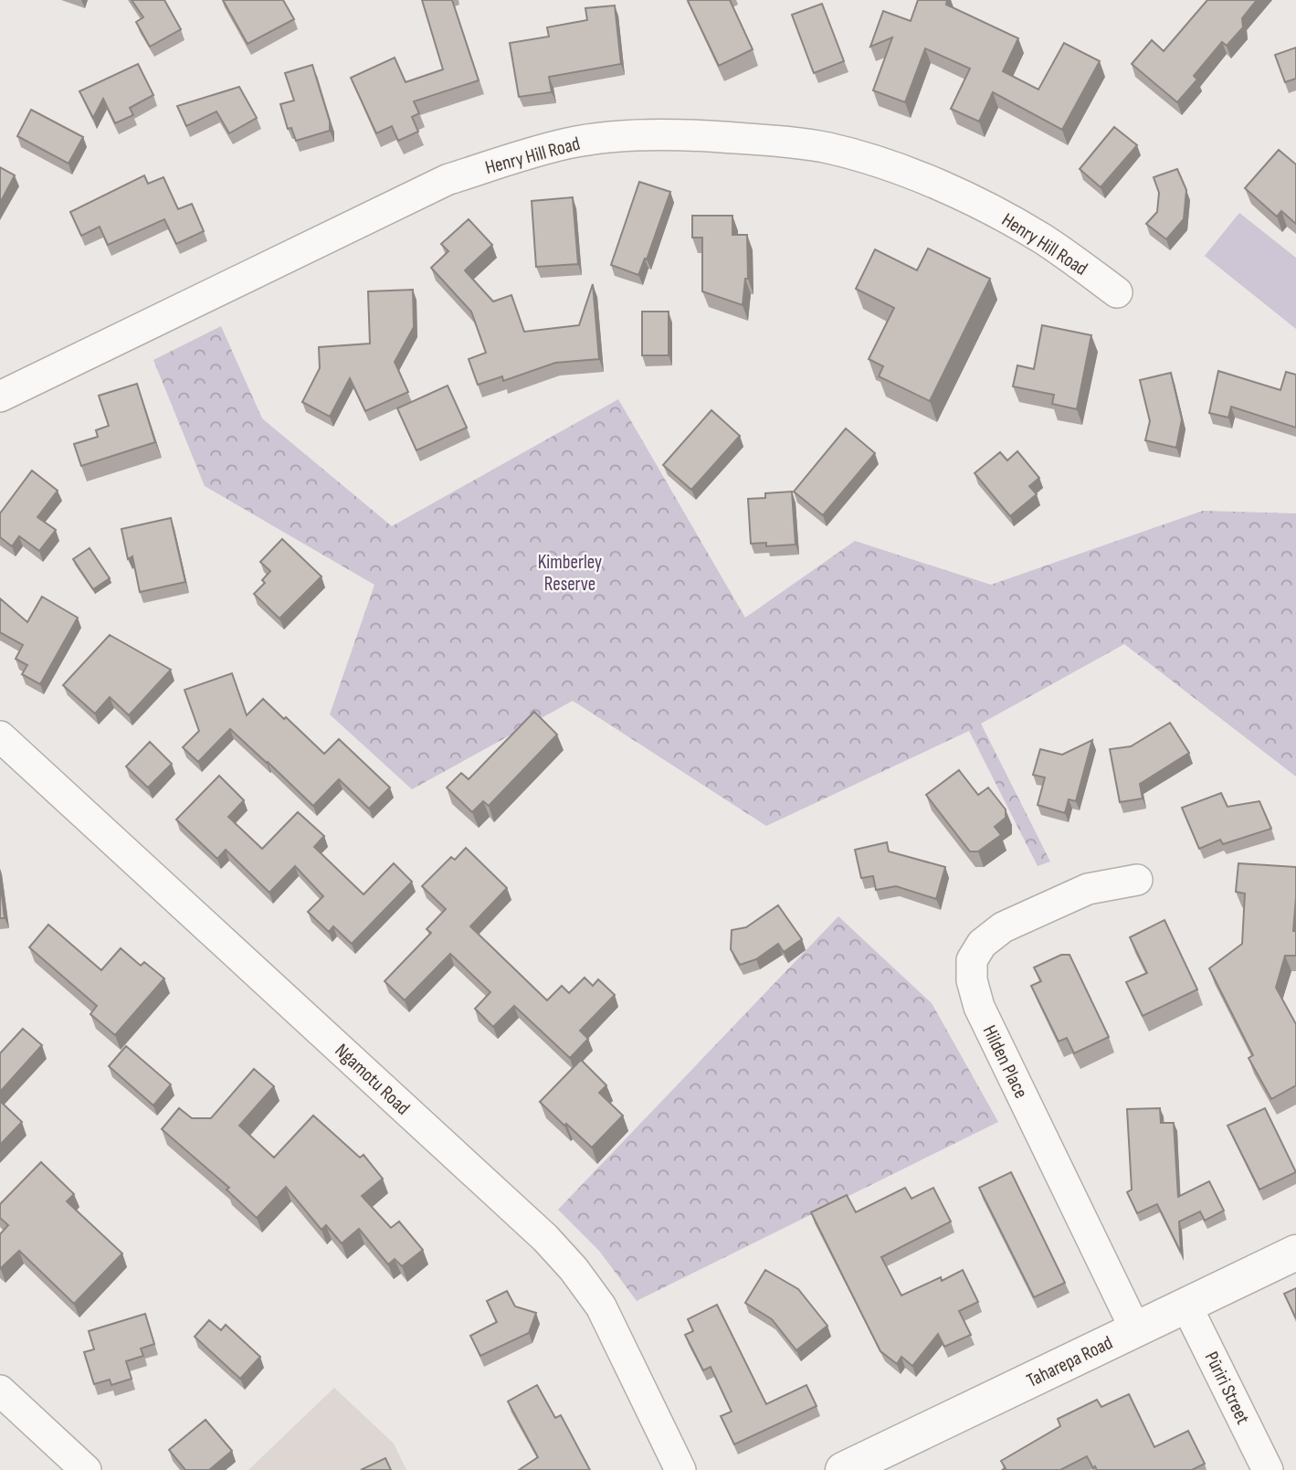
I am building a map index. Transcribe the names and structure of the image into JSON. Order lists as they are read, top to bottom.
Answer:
{
  "streets": {
    "street": [
      "Henry Hill Road",
      "Hilden Place",
      "Ngamotu Road",
      "Taharepa Road",
      "Pūriri Street"
    ]
  },
  "crossings": [
    ["Hilden Place", "Taharepa Road"],
    ["Taharepa Road", "Pūriri Street"]
  ],
  "parks": ["Kimberley Reserve"]
}
